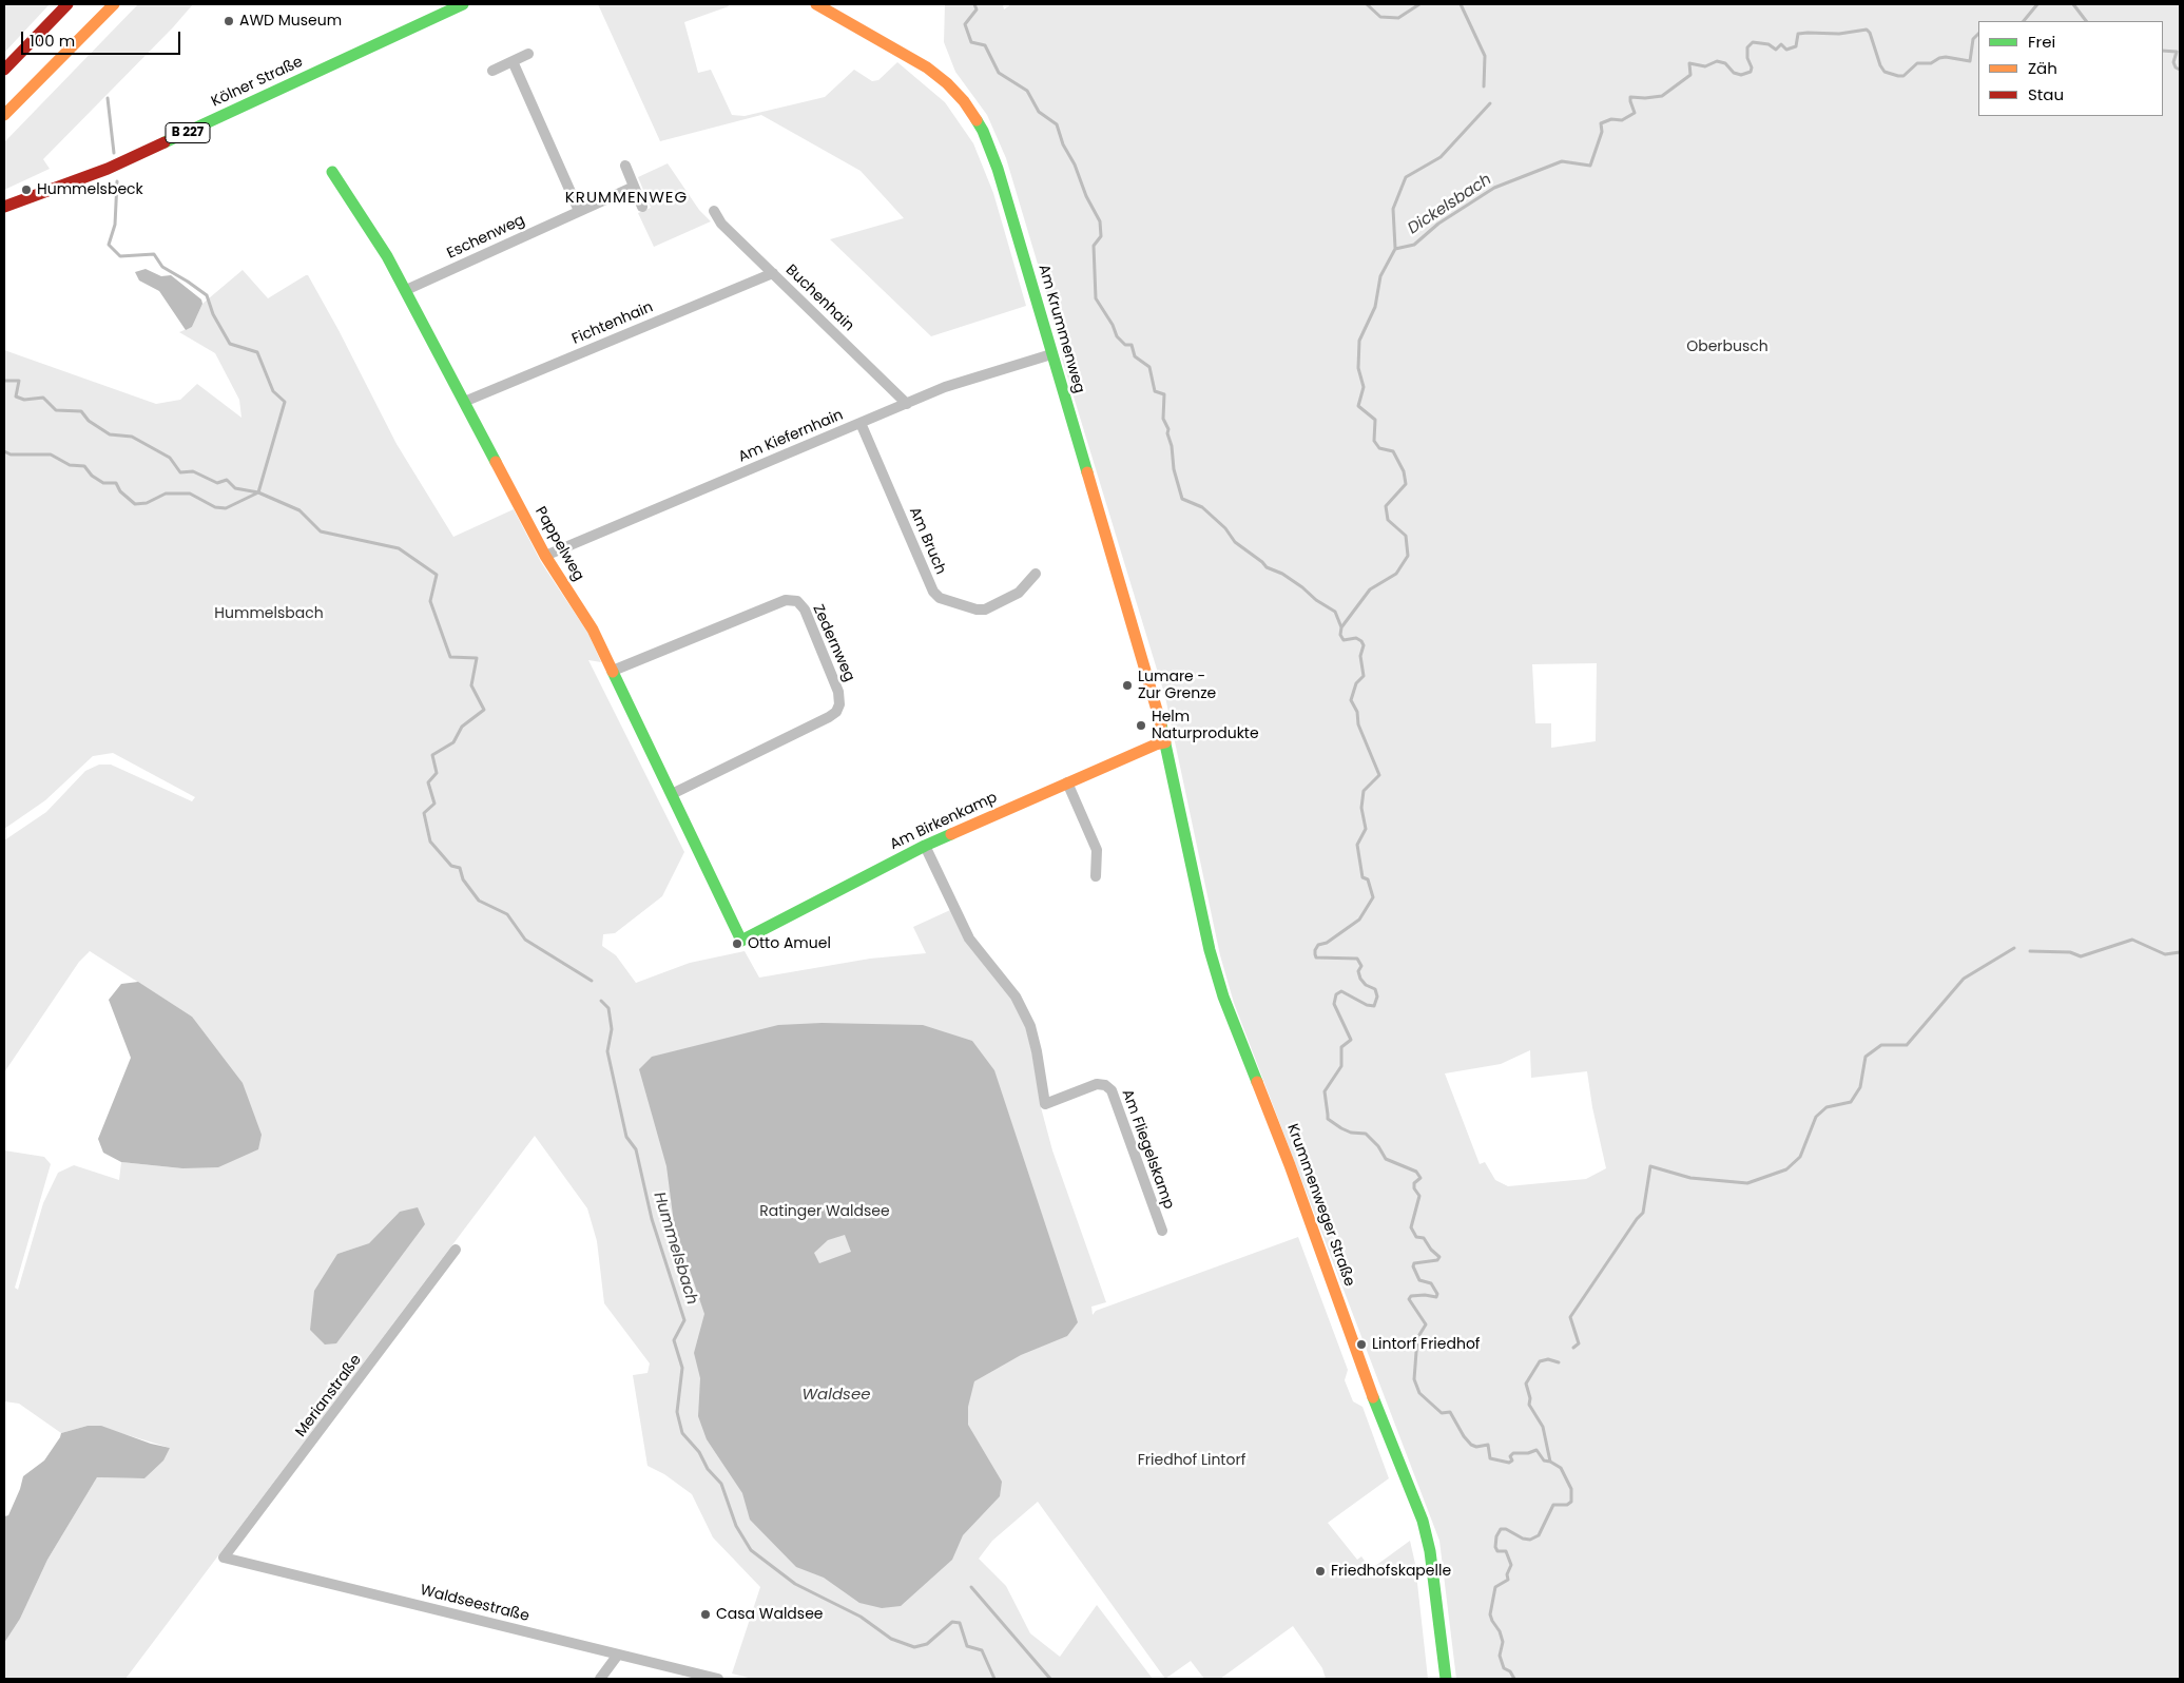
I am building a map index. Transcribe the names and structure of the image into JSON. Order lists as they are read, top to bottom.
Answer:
{
  "streets": {
    "main road": [
      "Kölner Straße",
      "B 227",
      "Am Krummenweg",
      "Pappelweg",
      "Am Birkenkamp",
      "Krummenweger Straße"
    ],
    "street": [
      "Eschenweg",
      "Buchenhain",
      "Fichtenhain",
      "Am Kiefernhain",
      "Am Bruch",
      "Zedernweg",
      "Am Fliegelskamp",
      "Merianstraße",
      "Waldseestraße"
    ]
  },
  "crossings": [
    ["Eschenweg", "Pappelweg"],
    ["Buchenhain", "Fichtenhain"],
    ["Buchenhain", "Am Kiefernhain"],
    ["Fichtenhain", "Pappelweg"],
    ["Am Krummenweg", "Am Kiefernhain"],
    ["Am Krummenweg", "Am Birkenkamp"],
    ["Am Krummenweg", "Krummenweger Straße"],
    ["Am Kiefernhain", "Am Bruch"],
    ["Am Kiefernhain", "Pappelweg"],
    ["Pappelweg", "Zedernweg"],
    ["Pappelweg", "Am Birkenkamp"],
    ["Am Birkenkamp", "Am Fliegelskamp"],
    ["Am Birkenkamp", "Krummenweger Straße"],
    ["Merianstraße", "Waldseestraße"]
  ],
  "districts": ["KRUMMENWEG"],
  "water": ["Dickelsbach", "Hummelsbach", "Waldsee"],
  "parks": [
    "Oberbusch",
    "Hummelsbach",
    "Ratinger Waldsee",
    "Friedhof Lintorf"
  ],
  "places": [
    "AWD Museum",
    "Hummelsbeck",
    "Lumare - Zur Grenze",
    "Helm Naturprodukte",
    "Otto Amuel",
    "Lintorf Friedhof",
    "Friedhofskapelle",
    "Casa Waldsee"
  ],
  "legend": ["Frei", "Zäh", "Stau"],
  "scale_bar": "100 m"
}
